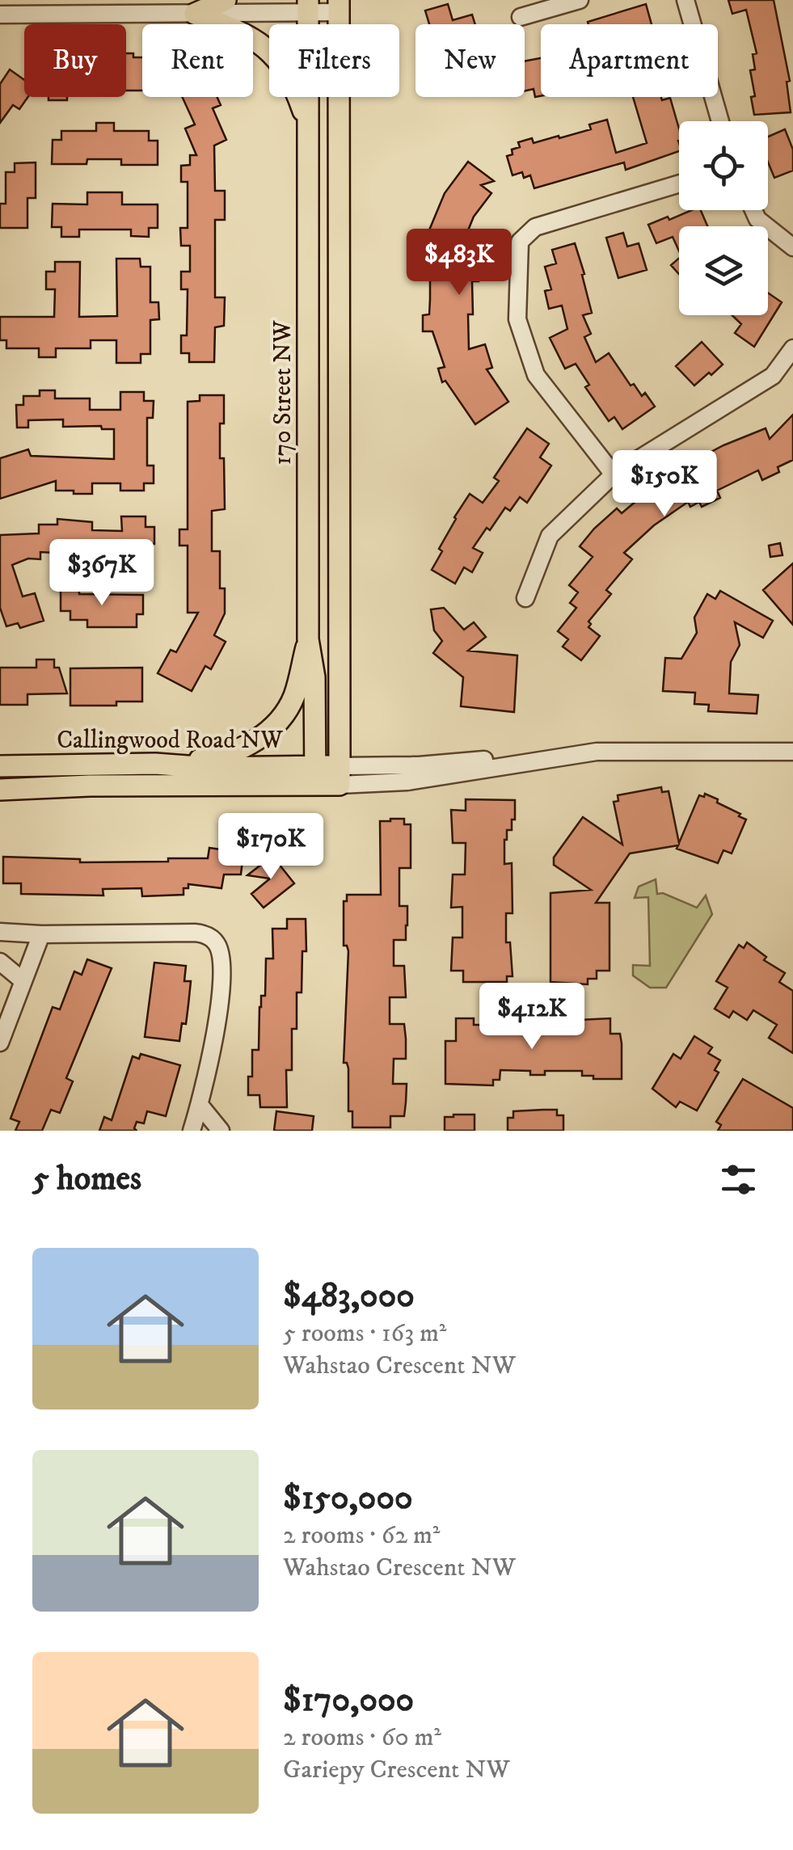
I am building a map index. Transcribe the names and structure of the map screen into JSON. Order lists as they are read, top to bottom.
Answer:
{
  "streets": {
    "main road": ["170 Street NW", "Callingwood Road NW"]
  },
  "crossings": [
    ["170 Street NW", "Callingwood Road NW"]
  ],
  "page": {
    "chip": [
      "Buy",
      "Rent",
      "Filters",
      "New",
      "Apartment"
    ],
    "price": [
      "$483K",
      "$150K",
      "$367K",
      "$170K",
      "$412K"
    ],
    "heading": "5 homes",
    "list": [
      {
        "name": "$483,000",
        "note": "5 rooms · 163 m² · Wahstao Crescent NW"
      },
      {
        "name": "$150,000",
        "note": "2 rooms · 62 m² · Wahstao Crescent NW"
      },
      {
        "name": "$170,000",
        "note": "2 rooms · 60 m² · Gariepy Crescent NW"
      }
    ]
  }
}
